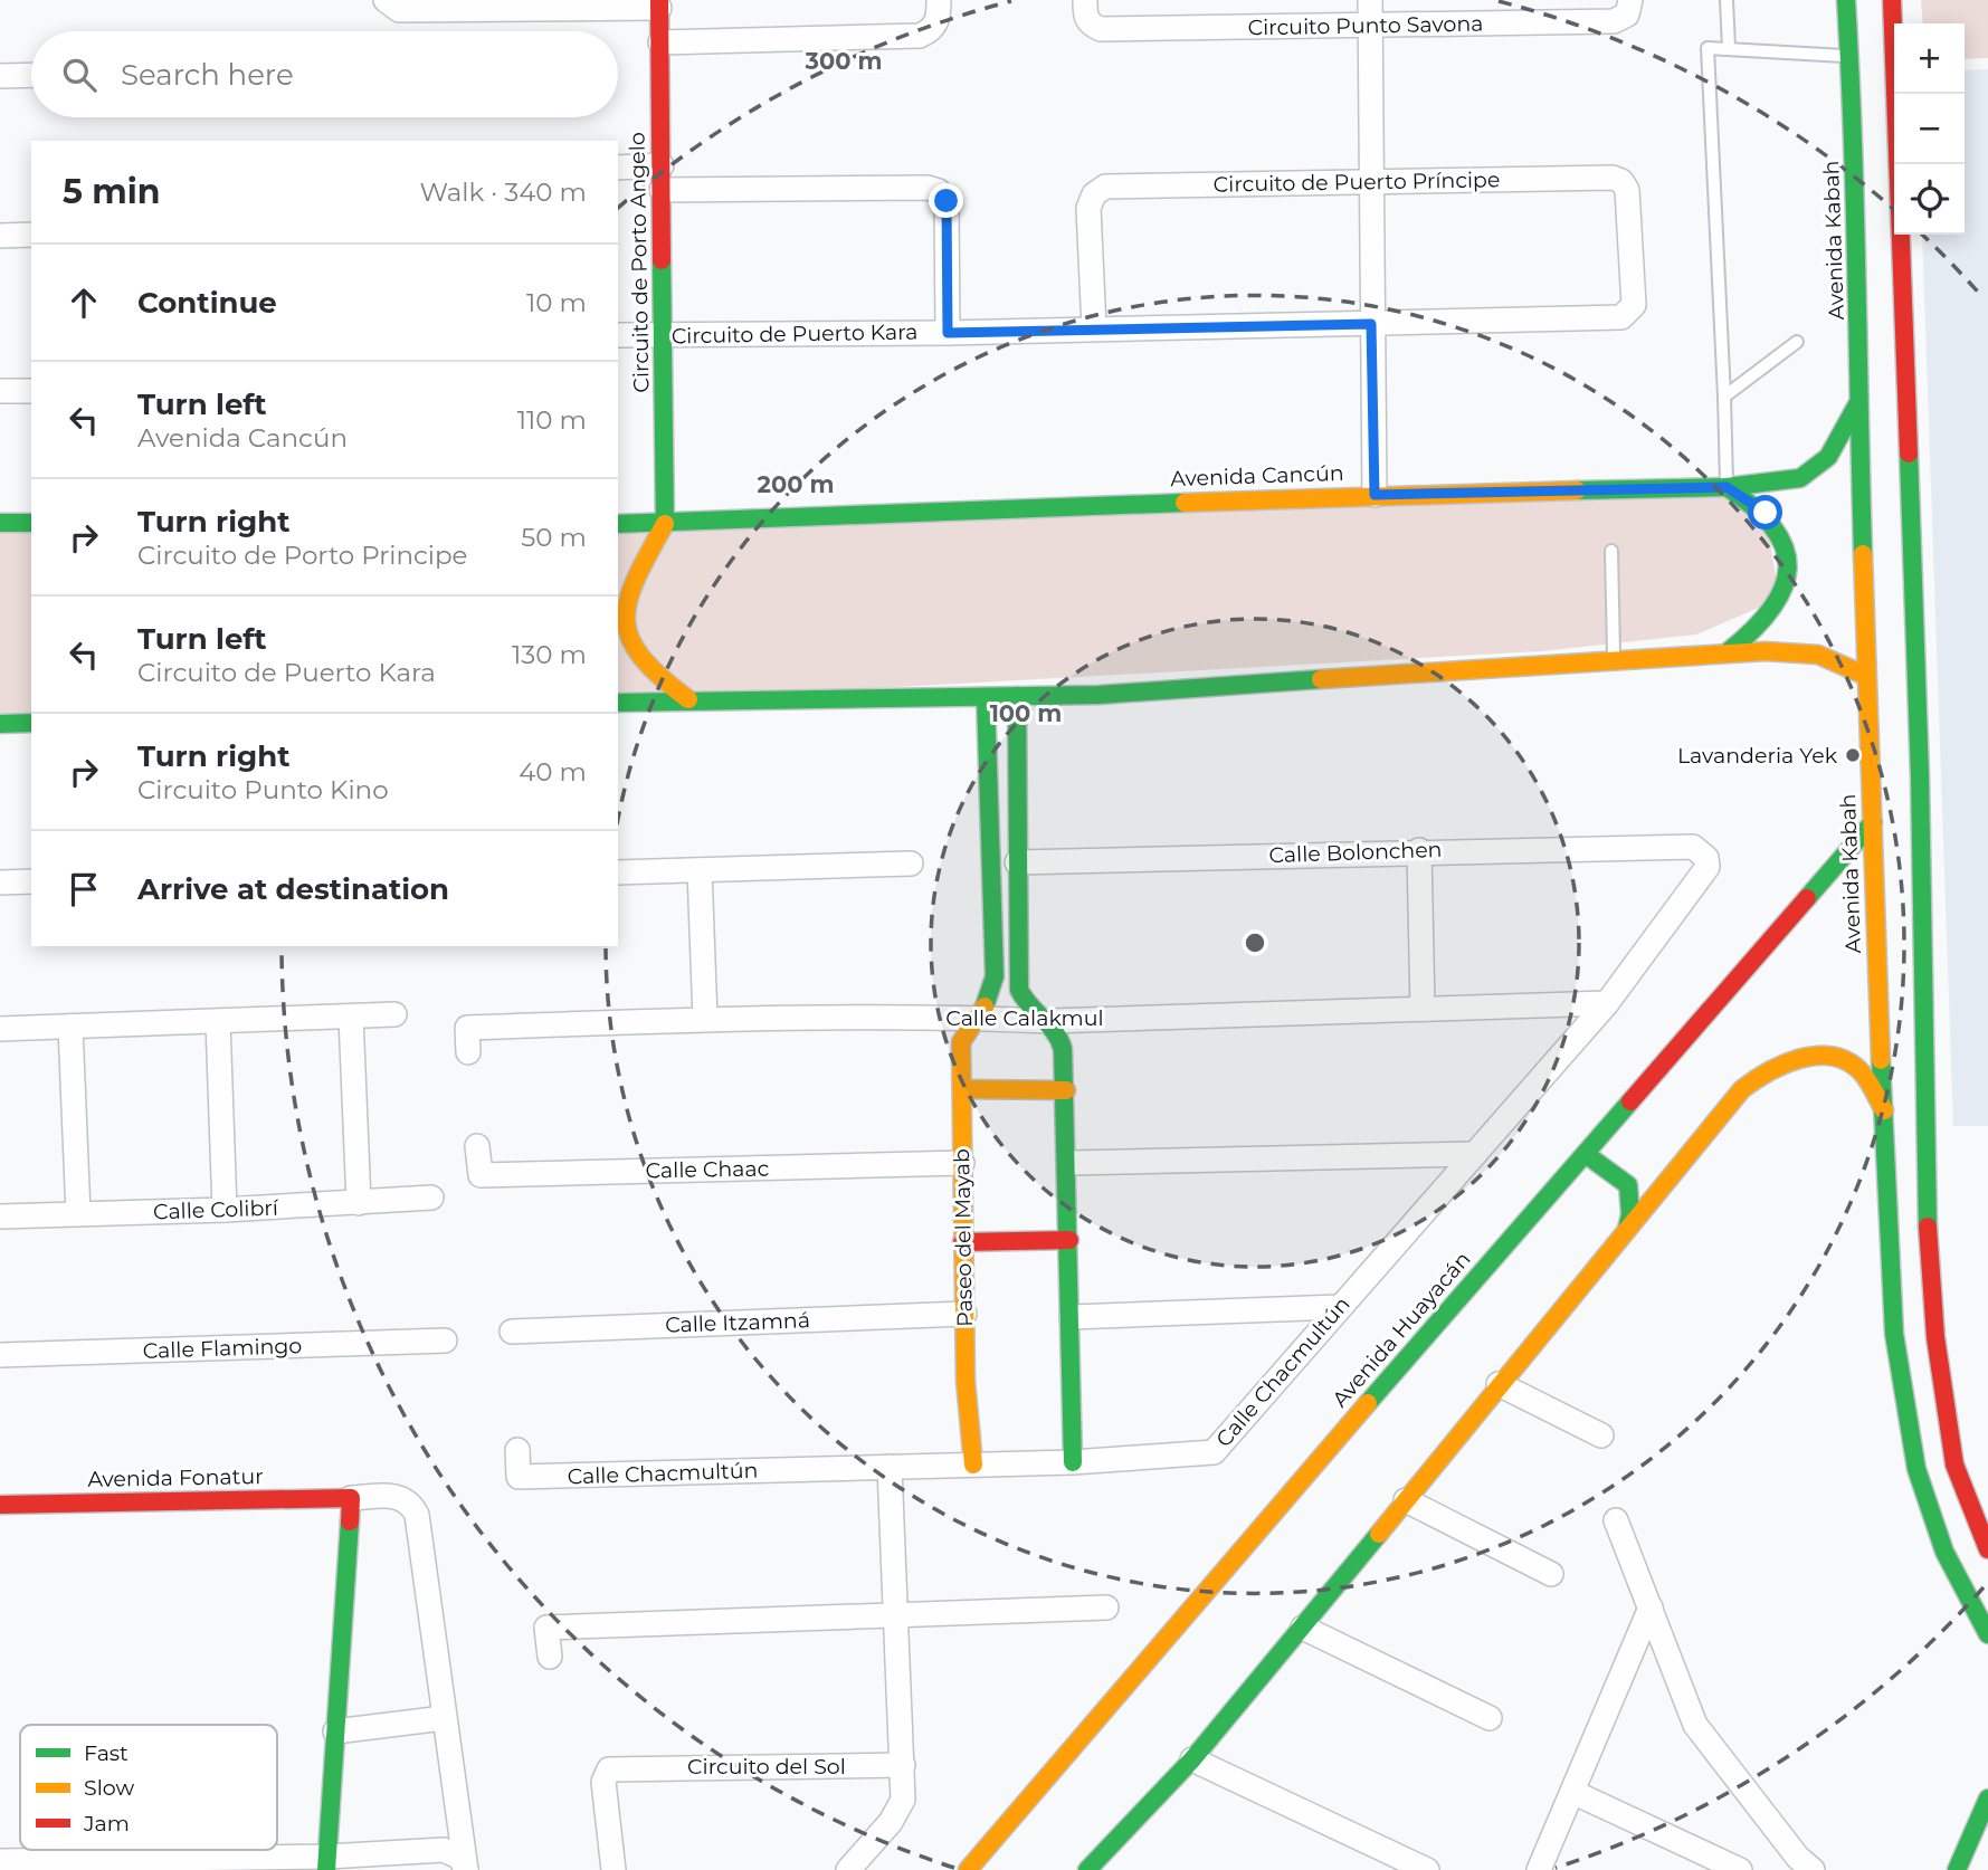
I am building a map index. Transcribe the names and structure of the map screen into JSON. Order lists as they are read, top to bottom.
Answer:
{
  "streets": {
    "main road": [
      "Avenida Kabah",
      "Circuito de Porto Angelo",
      "Avenida Cancún",
      "Paseo del Mayab",
      "Avenida Huayacán",
      "Avenida Fonatur"
    ],
    "street": [
      "Circuito Punto Savona",
      "Circuito de Puerto Príncipe",
      "Circuito de Puerto Kara",
      "Calle Bolonchen",
      "Calle Calakmul",
      "Calle Chaac",
      "Calle Colibrí",
      "Calle Itzamná",
      "Calle Flamingo",
      "Calle Chacmultún",
      "Circuito del Sol"
    ]
  },
  "crossings": [
    ["Circuito de Puerto Príncipe", "Circuito de Puerto Kara"],
    ["Avenida Kabah", "Avenida Cancún"],
    ["Avenida Kabah", "Avenida Huayacán"],
    ["Circuito de Porto Angelo", "Circuito de Puerto Kara"],
    ["Circuito de Porto Angelo", "Avenida Cancún"],
    ["Calle Bolonchen", "Calle Chacmultún"],
    ["Calle Calakmul", "Paseo del Mayab"],
    ["Calle Calakmul", "Calle Chacmultún"],
    ["Calle Chaac", "Paseo del Mayab"],
    ["Paseo del Mayab", "Calle Itzamná"],
    ["Paseo del Mayab", "Calle Chacmultún"]
  ],
  "places": ["Lavanderia Yek"],
  "legend": ["Fast", "Slow", "Jam"],
  "page": {
    "map_buttons": ["+", "−"],
    "search": "Search here",
    "heading": ["5 min", "Walk · 340 m"],
    "list": [
      ["Continue", "10 m"],
      ["Turn left", "Avenida Cancún", "110 m"],
      ["Turn right", "Circuito de Porto Principe", "50 m"],
      ["Turn left", "Circuito de Puerto Kara", "130 m"],
      ["Turn right", "Circuito Punto Kino", "40 m"],
      "Arrive at destination"
    ]
  },
  "rings": ["300 m", "200 m", "100 m"]
}
